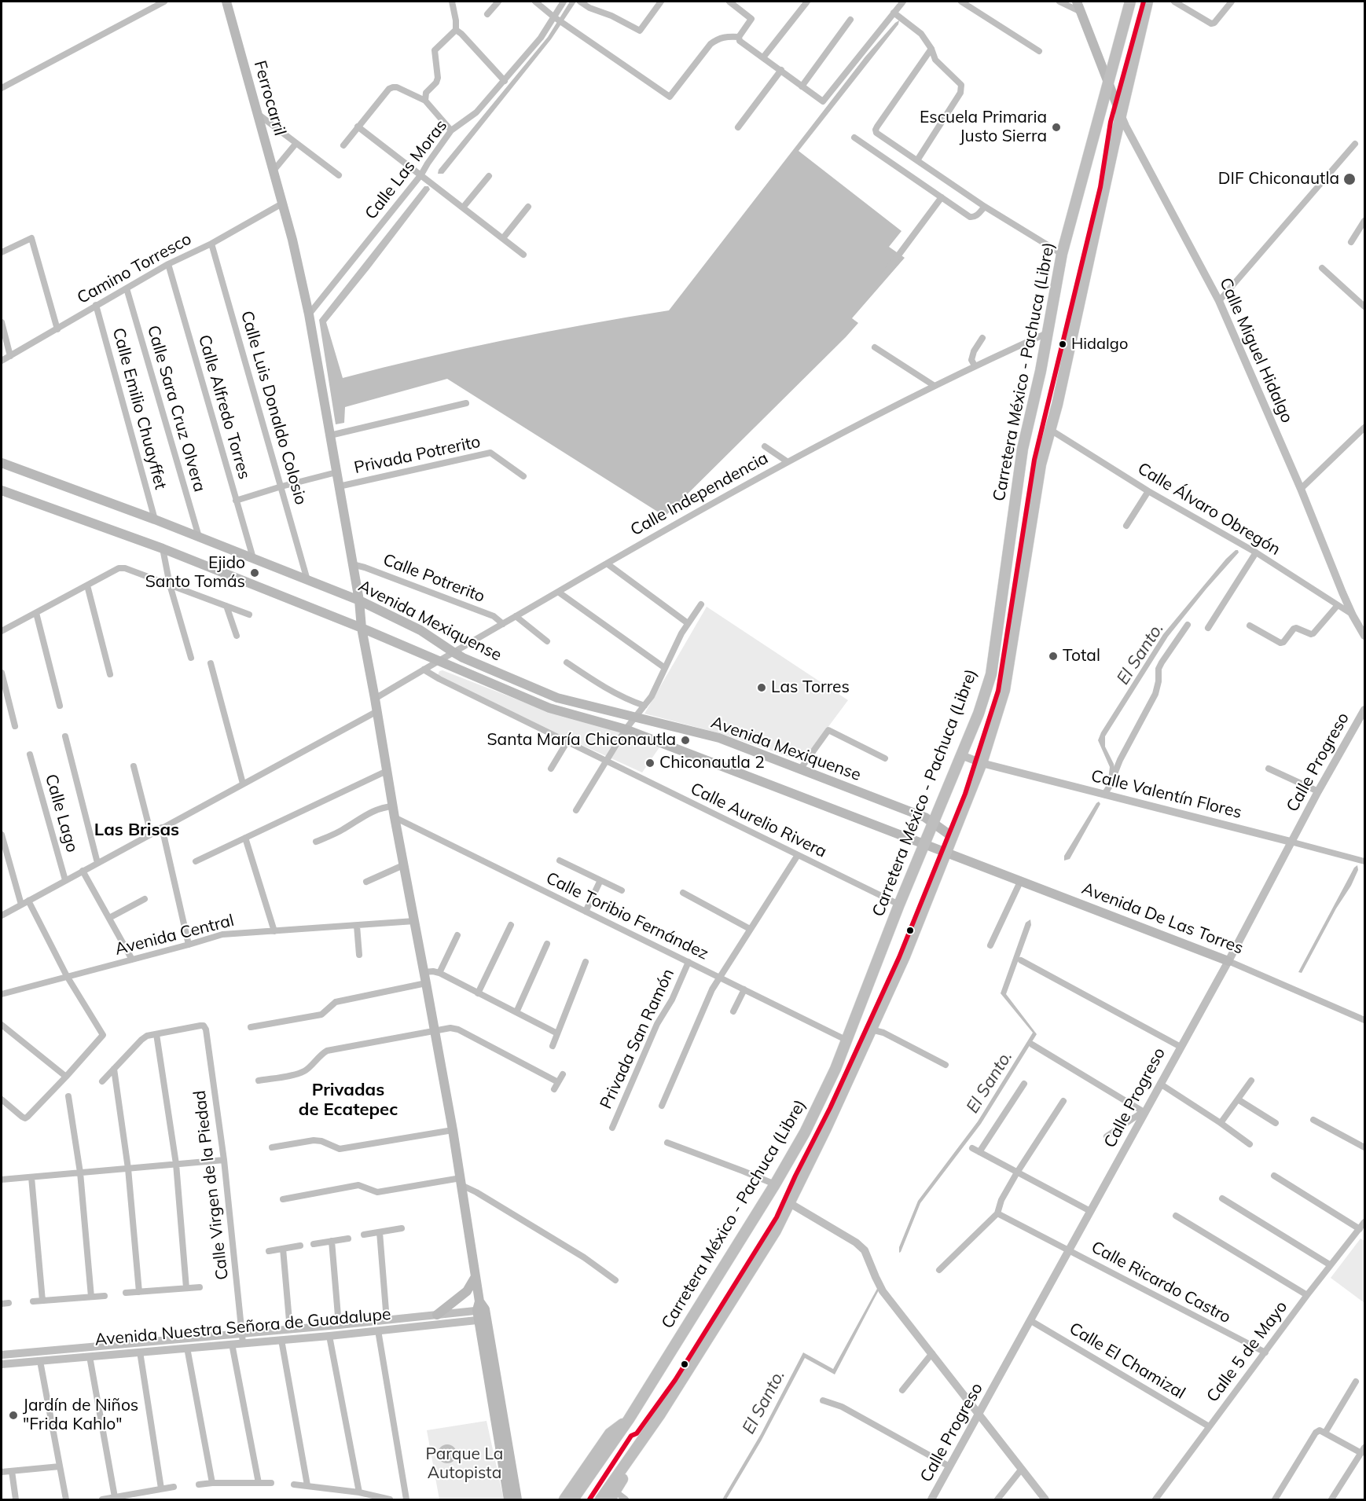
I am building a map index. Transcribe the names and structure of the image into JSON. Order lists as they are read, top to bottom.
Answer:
{
  "streets": {
    "main road": [
      "Ferrocarril",
      "Calle Miguel Hidalgo",
      "Carretera México - Pachuca (Libre)",
      "Avenida Mexiquense",
      "Avenida De Las Torres"
    ],
    "street": [
      "Calle Las Moras",
      "Camino Torresco",
      "Calle Alfredo Torres",
      "Calle Luis Donaldo Colosio",
      "Calle Emilio Chuayffet",
      "Calle Sara Cruz Olvera",
      "Privada Potrerito",
      "Calle Independencia",
      "Calle Álvaro Obregón",
      "Calle Potrerito",
      "Calle Progreso",
      "Calle Valentín Flores",
      "Calle Lago",
      "Calle Aurelio Rivera",
      "Calle Toribio Fernández",
      "Avenida Central",
      "Privada San Ramón",
      "Calle Virgen de la Piedad",
      "Calle Ricardo Castro",
      "Avenida Nuestra Señora de Guadalupe",
      "Calle 5 de Mayo",
      "Calle El Chamizal"
    ]
  },
  "crossings": [
    ["Ferrocarril", "Calle Las Moras"],
    ["Ferrocarril", "Camino Torresco"],
    ["Ferrocarril", "Privada Potrerito"],
    ["Ferrocarril", "Calle Independencia"],
    ["Ferrocarril", "Calle Potrerito"],
    ["Ferrocarril", "Avenida Mexiquense"],
    ["Ferrocarril", "Calle Toribio Fernández"],
    ["Ferrocarril", "Avenida Central"],
    ["Ferrocarril", "Avenida Nuestra Señora de Guadalupe"],
    ["Camino Torresco", "Calle Alfredo Torres"],
    ["Camino Torresco", "Calle Luis Donaldo Colosio"],
    ["Camino Torresco", "Calle Emilio Chuayffet"],
    ["Camino Torresco", "Calle Sara Cruz Olvera"],
    ["Calle Miguel Hidalgo", "Carretera México - Pachuca (Libre)"],
    ["Calle Miguel Hidalgo", "Calle Álvaro Obregón"],
    ["Carretera México - Pachuca (Libre)", "Calle Independencia"],
    ["Carretera México - Pachuca (Libre)", "Calle Álvaro Obregón"],
    ["Carretera México - Pachuca (Libre)", "Avenida Mexiquense"],
    ["Carretera México - Pachuca (Libre)", "Calle Valentín Flores"],
    ["Carretera México - Pachuca (Libre)", "Calle Aurelio Rivera"],
    ["Carretera México - Pachuca (Libre)", "Calle Toribio Fernández"],
    ["Carretera México - Pachuca (Libre)", "Avenida De Las Torres"],
    ["Calle Alfredo Torres", "Avenida Mexiquense"],
    ["Calle Luis Donaldo Colosio", "Avenida Mexiquense"],
    ["Calle Emilio Chuayffet", "Avenida Mexiquense"],
    ["Calle Sara Cruz Olvera", "Avenida Mexiquense"],
    ["Calle Independencia", "Calle Potrerito"],
    ["Calle Independencia", "Avenida Mexiquense"],
    ["Calle Independencia", "Calle Aurelio Rivera"],
    ["Avenida Mexiquense", "Avenida De Las Torres"],
    ["Calle Progreso", "Calle Valentín Flores"],
    ["Calle Progreso", "Avenida De Las Torres"],
    ["Calle Progreso", "Calle Ricardo Castro"],
    ["Calle Progreso", "Calle El Chamizal"],
    ["Calle Toribio Fernández", "Privada San Ramón"],
    ["Calle Virgen de la Piedad", "Avenida Nuestra Señora de Guadalupe"],
    ["Calle Ricardo Castro", "Calle 5 de Mayo"],
    ["Calle 5 de Mayo", "Calle El Chamizal"]
  ],
  "districts": ["Las Brisas", "Privadas de Ecatepec"],
  "water": ["El Santo."],
  "parks": ["Parque La Autopista"],
  "places": [
    "Escuela Primaria Justo Sierra",
    "DIF Chiconautla",
    "Hidalgo",
    "Ejido Santo Tomás",
    "Total",
    "Las Torres",
    "Santa María Chiconautla",
    "Chiconautla 2",
    "Jardín de Niños \"Frida Kahlo\""
  ]
}
